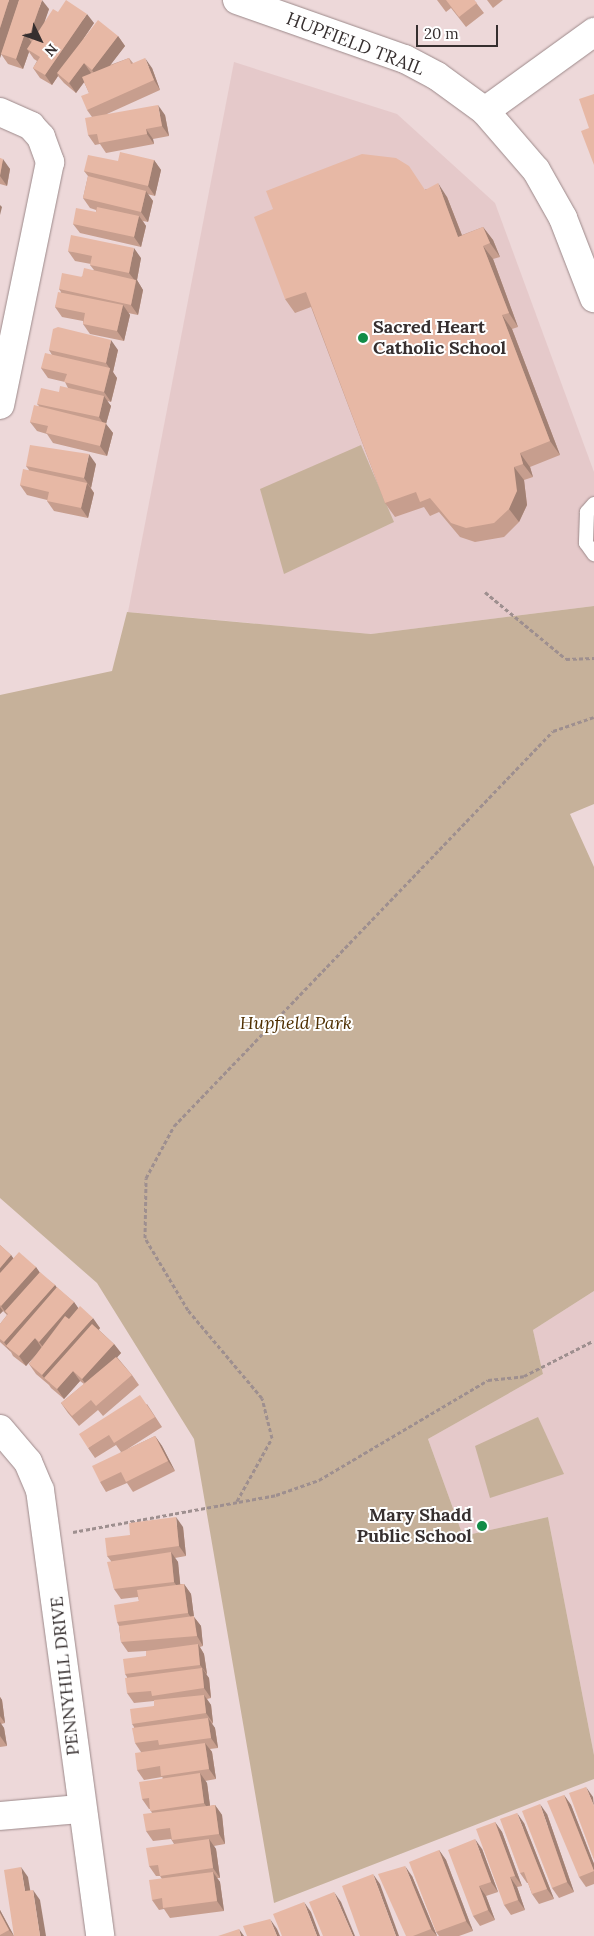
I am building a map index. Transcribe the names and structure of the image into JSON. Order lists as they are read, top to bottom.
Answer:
{
  "streets": {
    "street": ["HUPFIELD TRAIL", "PENNYHILL DRIVE"]
  },
  "parks": ["Hupfield Park"],
  "places": ["Sacred Heart Catholic School", "Mary Shadd Public School"],
  "scale_bar": "20 m",
  "north": "bottom right"
}
